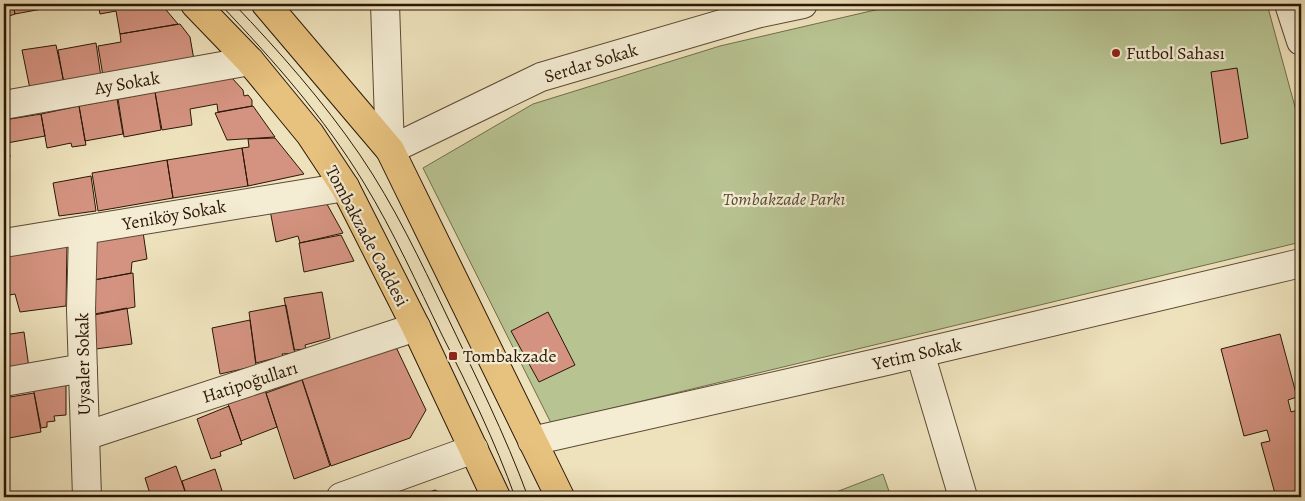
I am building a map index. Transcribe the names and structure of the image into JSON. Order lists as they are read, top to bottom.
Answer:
{
  "streets": {
    "main road": ["Tombakzade Caddesi"],
    "street": [
      "Serdar Sokak",
      "Ay Sokak",
      "Yeniköy Sokak",
      "Yetim Sokak",
      "Uysaler Sokak",
      "Hatipoğulları"
    ]
  },
  "crossings": [
    ["Ay Sokak", "Tombakzade Caddesi"],
    ["Yeniköy Sokak", "Tombakzade Caddesi"],
    ["Yeniköy Sokak", "Uysaler Sokak"],
    ["Tombakzade Caddesi", "Hatipoğulları"],
    ["Uysaler Sokak", "Hatipoğulları"]
  ],
  "parks": ["Tombakzade Parkı"],
  "places": {
    "other": ["Futbol Sahası"],
    "transit": ["Tombakzade"]
  }
}
